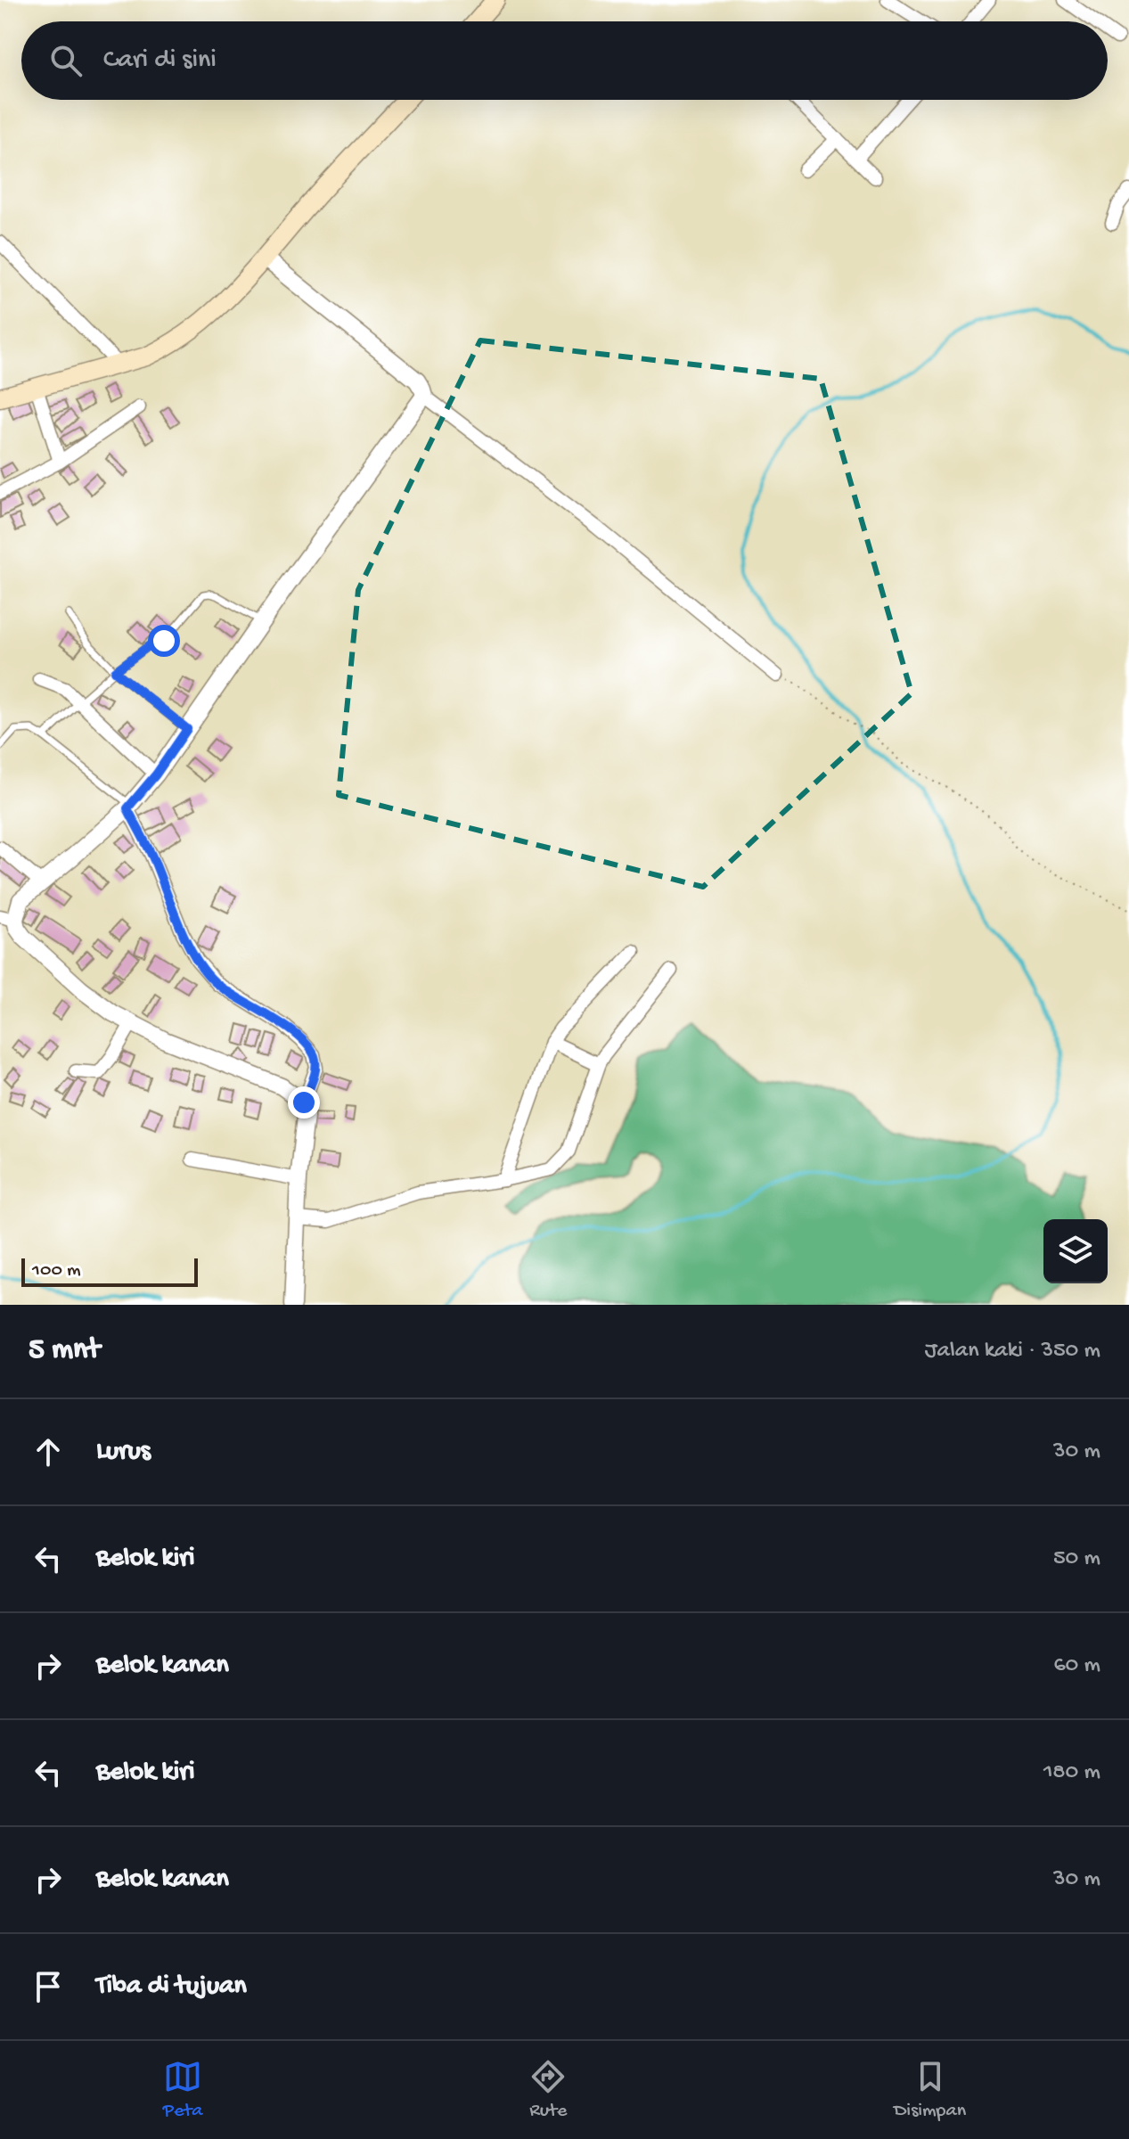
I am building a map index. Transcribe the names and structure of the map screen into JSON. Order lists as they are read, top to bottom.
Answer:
{
  "scale_bar": "100 m",
  "page": {
    "search": "Cari di sini",
    "scale": "100 m",
    "heading": ["5 mnt", "Jalan kaki · 350 m"],
    "list": [
      ["Lurus", "30 m"],
      ["Belok kiri", "50 m"],
      ["Belok kanan", "60 m"],
      ["Belok kiri", "180 m"],
      ["Belok kanan", "30 m"],
      "Tiba di tujuan"
    ],
    "nav": ["Peta", "Rute", "Disimpan"]
  }
}
